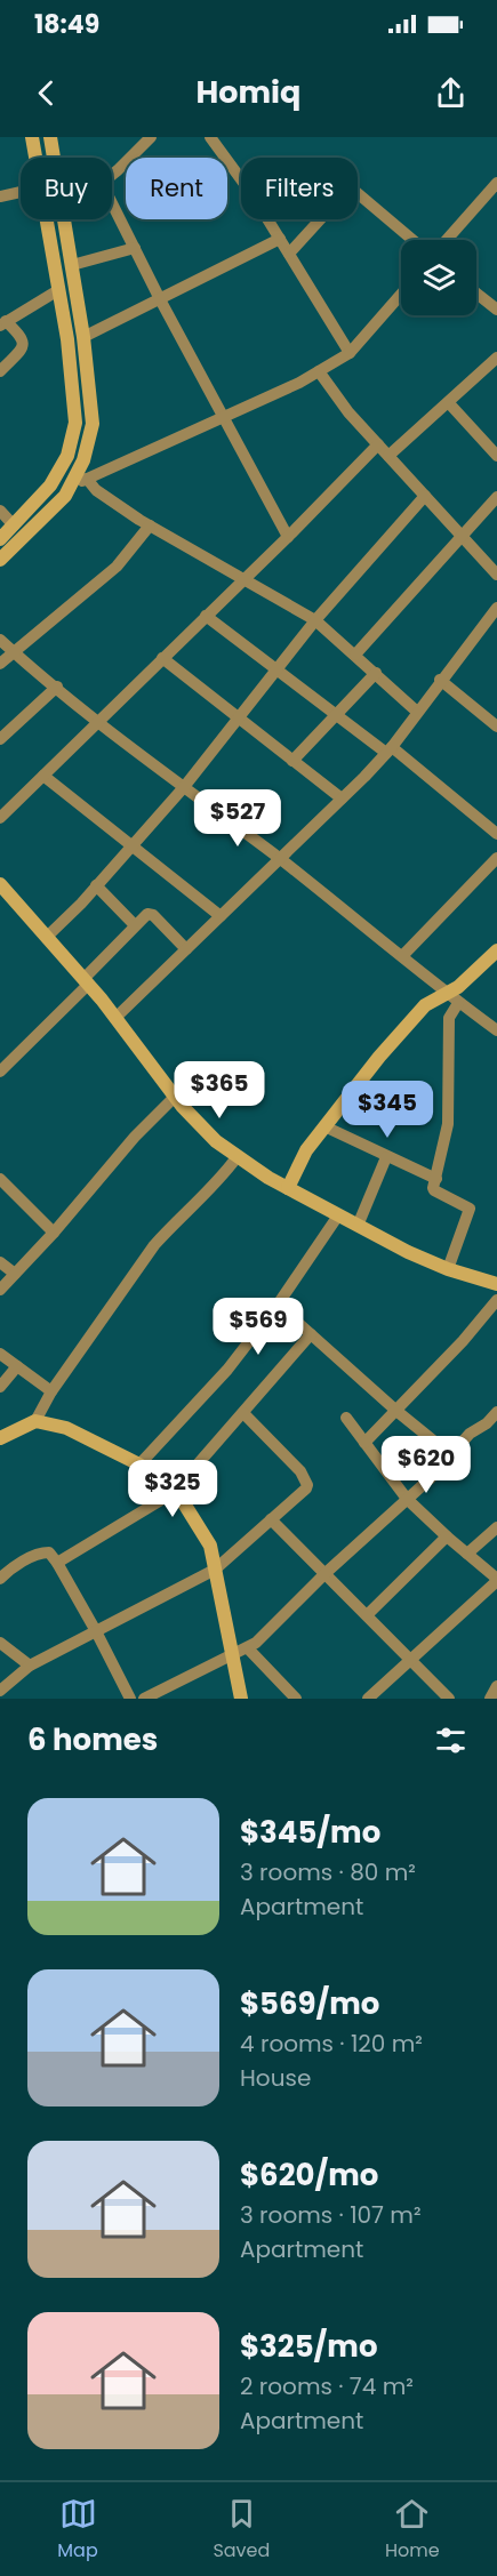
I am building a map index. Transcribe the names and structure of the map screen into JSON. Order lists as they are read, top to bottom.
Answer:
{
  "page": {
    "status": "18:49",
    "header": "Homiq",
    "chip": ["Buy", "Rent", "Filters"],
    "price": [
      "$527",
      "$365",
      "$345",
      "$569",
      "$620",
      "$325"
    ],
    "heading": "6 homes",
    "list": [
      {
        "name": "$345/mo",
        "note": "3 rooms · 80 m² · Apartment"
      },
      {
        "name": "$569/mo",
        "note": "4 rooms · 120 m² · House"
      },
      {
        "name": "$620/mo",
        "note": "3 rooms · 107 m² · Apartment"
      },
      {
        "name": "$325/mo",
        "note": "2 rooms · 74 m² · Apartment"
      }
    ],
    "tabs": ["Map", "Saved", "Home"]
  }
}
